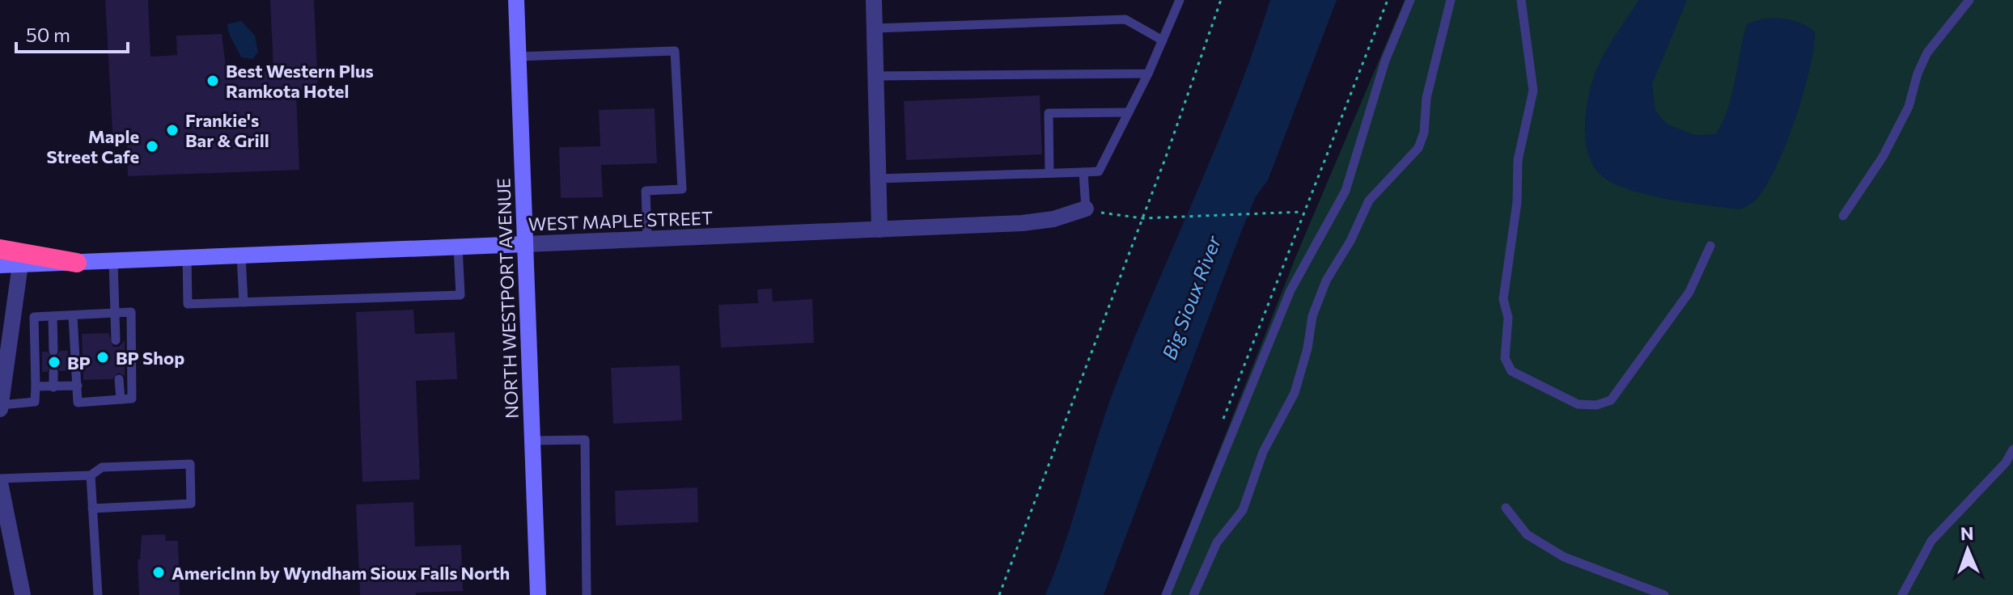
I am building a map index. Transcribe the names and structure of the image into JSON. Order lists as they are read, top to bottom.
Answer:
{
  "streets": {
    "main road": ["WEST MAPLE STREET", "NORTH WESTPORT AVENUE"]
  },
  "crossings": [
    ["WEST MAPLE STREET", "NORTH WESTPORT AVENUE"]
  ],
  "water": ["Big Sioux River"],
  "places": [
    "Best Western Plus Ramkota Hotel",
    "Frankie's Bar & Grill",
    "Maple Street Cafe",
    "BP Shop",
    "BP",
    "AmericInn by Wyndham Sioux Falls North"
  ],
  "scale_bar": "50 m",
  "north": "top"
}
